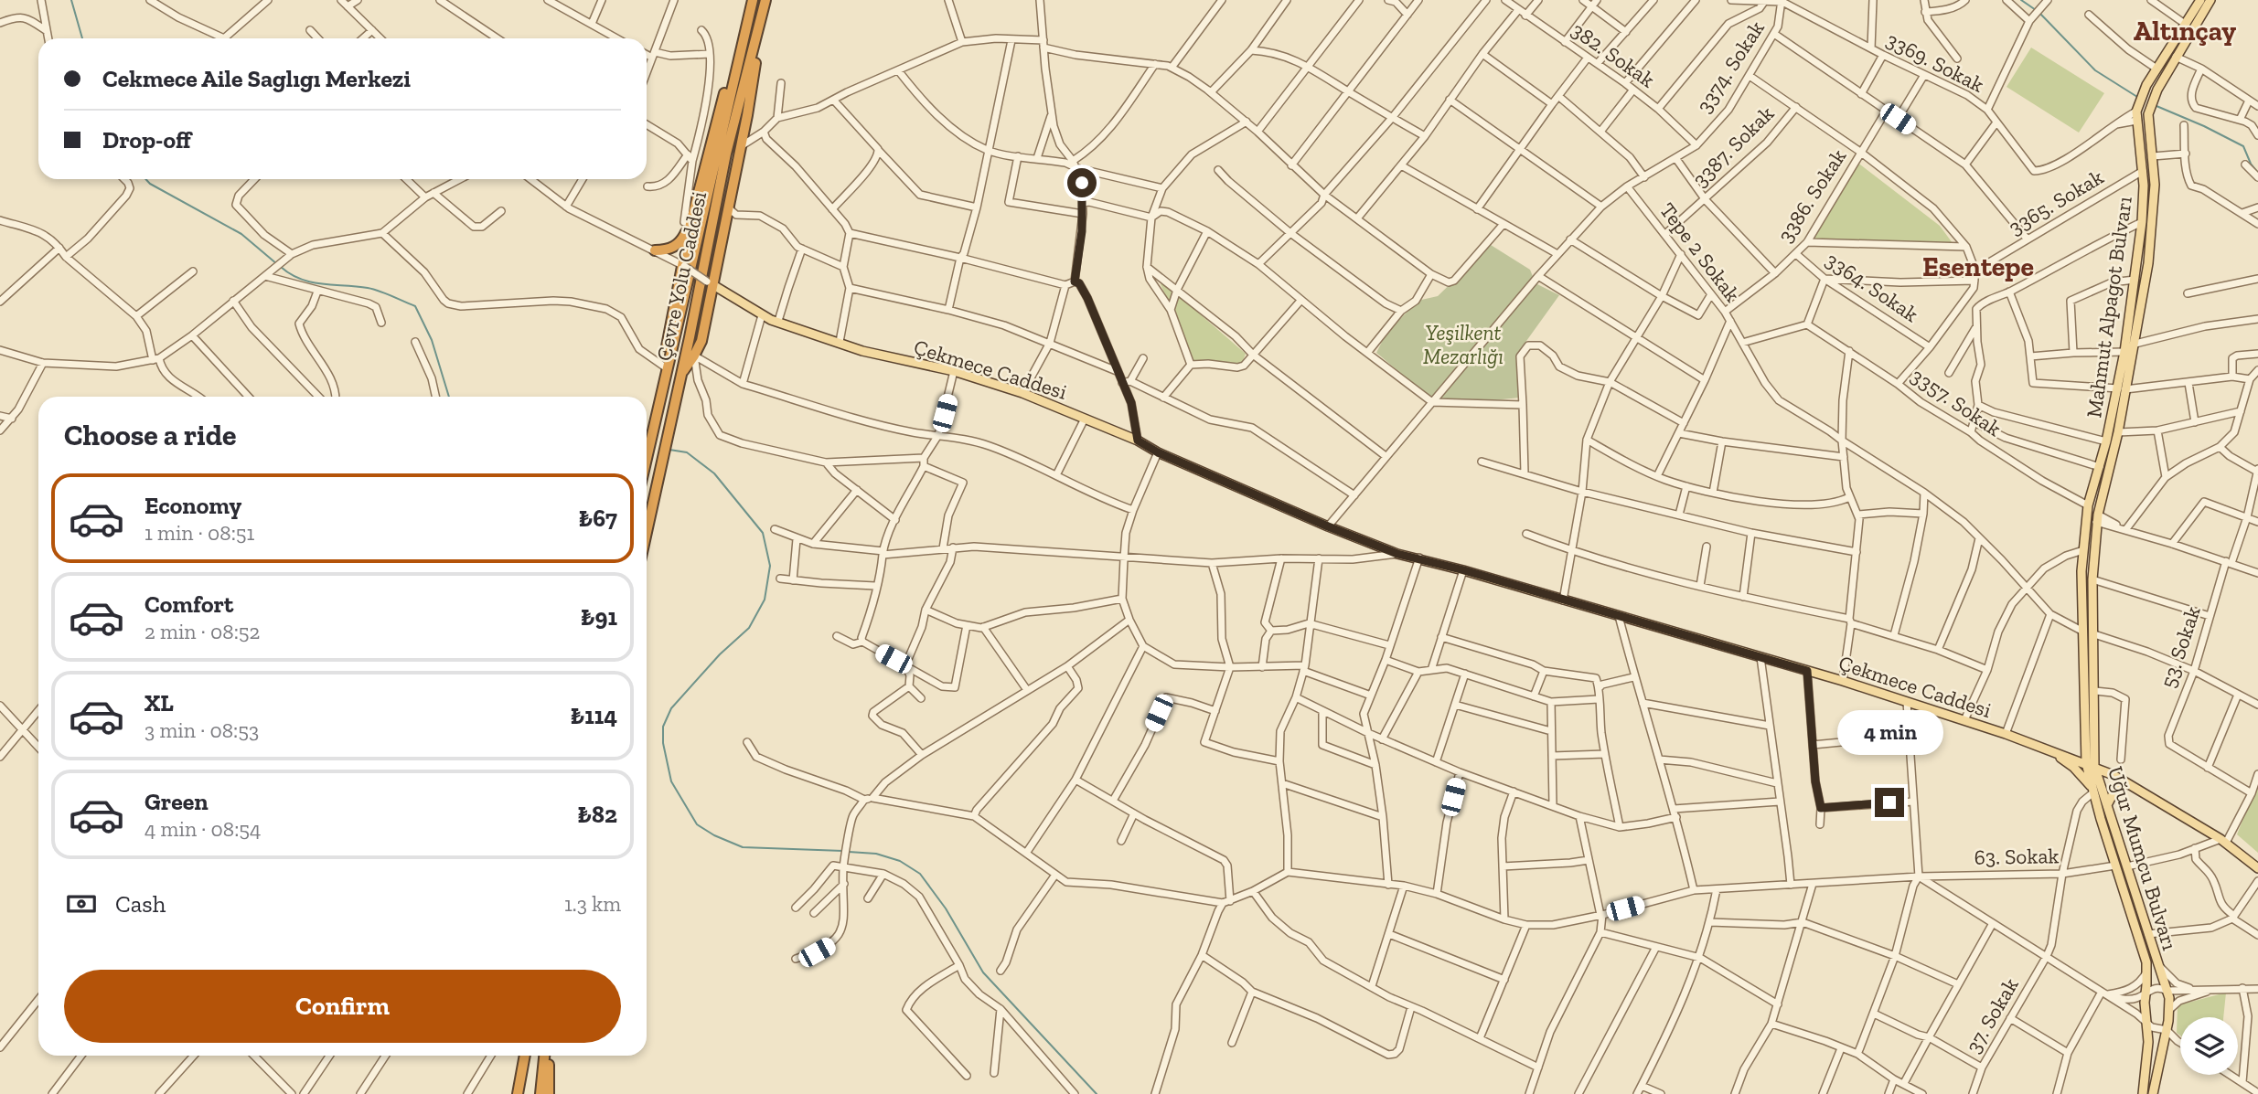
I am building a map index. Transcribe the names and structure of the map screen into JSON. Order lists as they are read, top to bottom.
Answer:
{
  "streets": {
    "highway": ["Çevre Yolu Caddesi"],
    "main road": ["Mahmut Alpagot Bulvarı", "Çekmece Caddesi", "Uğur Mumcu Bulvarı"],
    "street": [
      "382. Sokak",
      "3369. Sokak",
      "3374. Sokak",
      "3387. Sokak",
      "3386. Sokak",
      "3365. Sokak",
      "Tepe 2 Sokak",
      "3364. Sokak",
      "3357. Sokak",
      "53. Sokak",
      "63. Sokak",
      "37. Sokak"
    ]
  },
  "crossings": [
    ["382. Sokak", "3374. Sokak"],
    ["3369. Sokak", "3374. Sokak"],
    ["3369. Sokak", "Mahmut Alpagot Bulvarı"],
    ["3374. Sokak", "Tepe 2 Sokak"],
    ["3374. Sokak", "Çekmece Caddesi"],
    ["3387. Sokak", "Tepe 2 Sokak"],
    ["3386. Sokak", "Tepe 2 Sokak"],
    ["3386. Sokak", "3364. Sokak"],
    ["3365. Sokak", "Mahmut Alpagot Bulvarı"],
    ["Mahmut Alpagot Bulvarı", "3357. Sokak"],
    ["Mahmut Alpagot Bulvarı", "Uğur Mumcu Bulvarı"],
    ["Çekmece Caddesi", "Uğur Mumcu Bulvarı"],
    ["63. Sokak", "Uğur Mumcu Bulvarı"],
    ["63. Sokak", "37. Sokak"],
    ["Uğur Mumcu Bulvarı", "37. Sokak"]
  ],
  "districts": ["Altınçay", "Esentepe"],
  "parks": ["Yeşilkent Mezarlığı"],
  "page": {
    "banner": ["Cekmece Aile Saglıgı Merkezi", "Drop-off"],
    "heading": "Choose a ride",
    "list": [
      {
        "name": "Economy",
        "note": "1 min · 08:51",
        "value": "₺67"
      },
      {
        "name": "Comfort",
        "note": "2 min · 08:52",
        "value": "₺91"
      },
      {
        "name": "XL",
        "note": "3 min · 08:53",
        "value": "₺114"
      },
      {
        "name": "Green",
        "note": "4 min · 08:54",
        "value": "₺82"
      }
    ],
    "bubble": "4 min",
    "pay": ["Cash", "1.3 km"],
    "buttons": "Confirm"
  }
}
